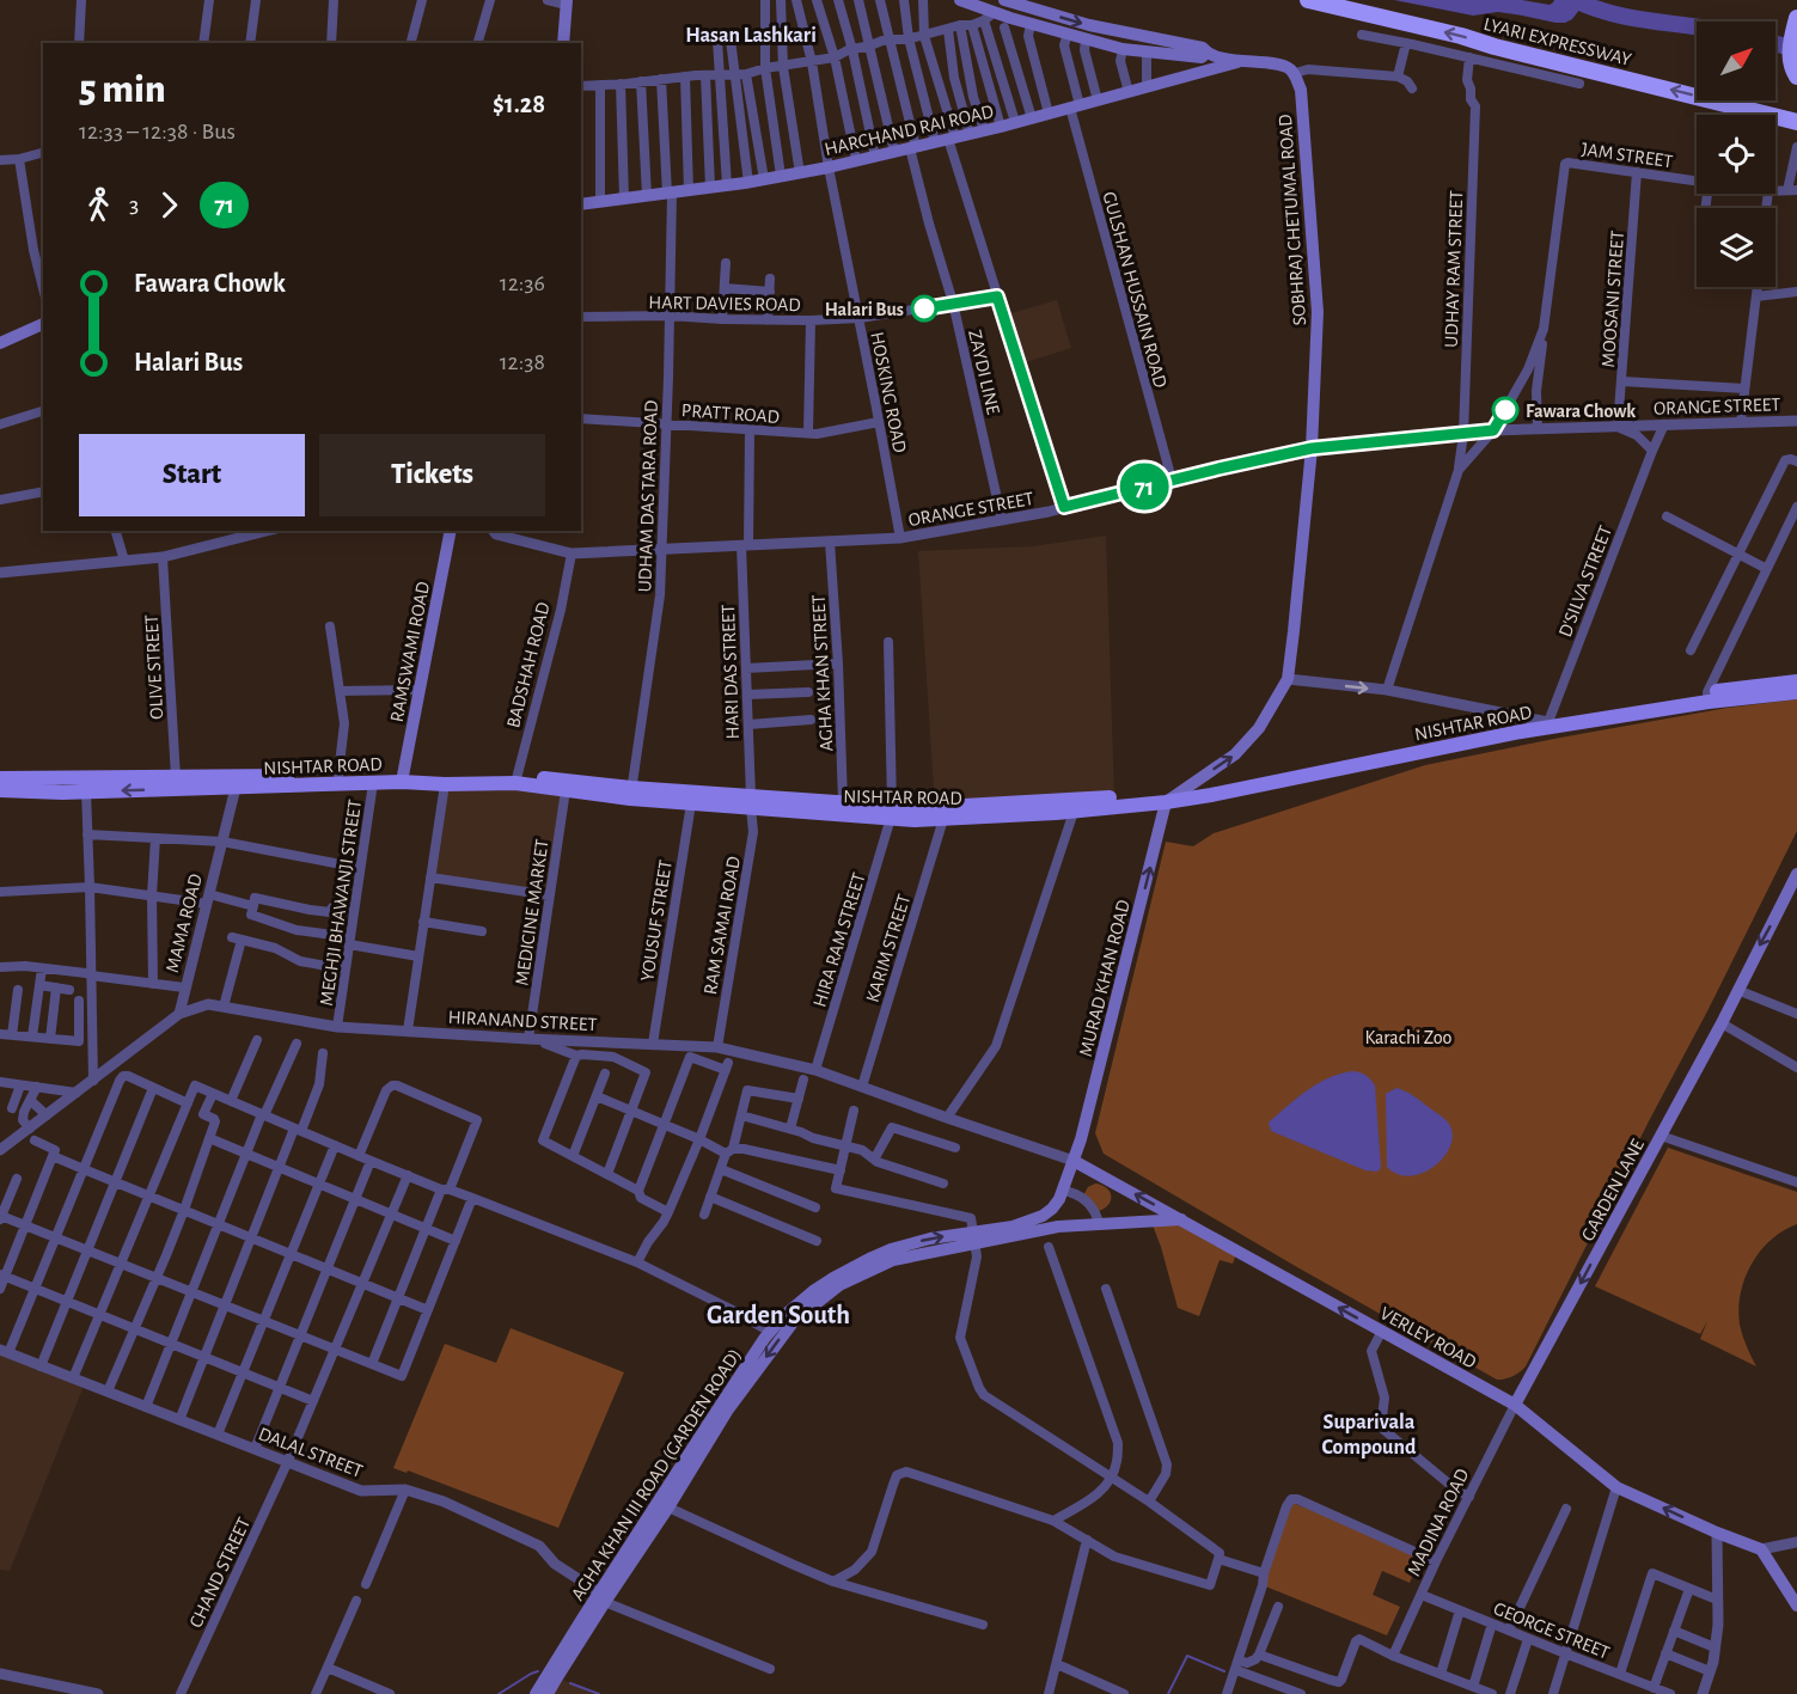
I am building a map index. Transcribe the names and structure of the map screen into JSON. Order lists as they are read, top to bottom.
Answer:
{
  "streets": {
    "highway": ["LYARI EXPRESSWAY"],
    "main road": [
      "HARCHAND RAI ROAD",
      "SOBHRAJ CHETUMAL ROAD",
      "RAMSWAMI ROAD",
      "NISHTAR ROAD",
      "MURAD KHAN ROAD",
      "GARDEN LANE",
      "VERLEY ROAD",
      "AGHA KHAN III ROAD (GARDEN ROAD)"
    ],
    "street": [
      "JAM STREET",
      "UDHAY RAM STREET",
      "GULSHAN HUSSAIN ROAD",
      "MOOSANI STREET",
      "HART DAVIES ROAD",
      "ZAYDI LINE",
      "HOSKING ROAD",
      "ORANGE STREET",
      "PRATT ROAD",
      "UDHAM DAS TARA ROAD",
      "D'SILVA STREET",
      "BADSHAH ROAD",
      "OLIVE STREET",
      "HARI DAS STREET",
      "AGHA KHAN STREET",
      "MEGHJI BHAWANJI STREET",
      "MEDICINE MARKET",
      "YOUSUF STREET",
      "MAMA ROAD",
      "RAM SAMAI ROAD",
      "HIRA RAM STREET",
      "KARIM STREET",
      "HIRANAND STREET",
      "DALAL STREET",
      "MADINA ROAD",
      "CHAND STREET",
      "GEORGE STREET"
    ]
  },
  "crossings": [
    ["HARCHAND RAI ROAD", "GULSHAN HUSSAIN ROAD"],
    ["HARCHAND RAI ROAD", "ZAYDI LINE"],
    ["HARCHAND RAI ROAD", "HOSKING ROAD"],
    ["HARCHAND RAI ROAD", "UDHAM DAS TARA ROAD"],
    ["JAM STREET", "MOOSANI STREET"],
    ["SOBHRAJ CHETUMAL ROAD", "ORANGE STREET"],
    ["UDHAY RAM STREET", "ORANGE STREET"],
    ["GULSHAN HUSSAIN ROAD", "ORANGE STREET"],
    ["MOOSANI STREET", "ORANGE STREET"],
    ["HART DAVIES ROAD", "ZAYDI LINE"],
    ["HART DAVIES ROAD", "HOSKING ROAD"],
    ["HART DAVIES ROAD", "UDHAM DAS TARA ROAD"],
    ["ZAYDI LINE", "ORANGE STREET"],
    ["HOSKING ROAD", "ORANGE STREET"],
    ["HOSKING ROAD", "PRATT ROAD"],
    ["ORANGE STREET", "UDHAM DAS TARA ROAD"],
    ["ORANGE STREET", "D'SILVA STREET"],
    ["ORANGE STREET", "BADSHAH ROAD"],
    ["ORANGE STREET", "HARI DAS STREET"],
    ["ORANGE STREET", "AGHA KHAN STREET"],
    ["PRATT ROAD", "UDHAM DAS TARA ROAD"],
    ["PRATT ROAD", "HARI DAS STREET"],
    ["UDHAM DAS TARA ROAD", "NISHTAR ROAD"],
    ["D'SILVA STREET", "NISHTAR ROAD"],
    ["RAMSWAMI ROAD", "NISHTAR ROAD"],
    ["BADSHAH ROAD", "NISHTAR ROAD"],
    ["OLIVE STREET", "NISHTAR ROAD"],
    ["HARI DAS STREET", "NISHTAR ROAD"],
    ["HARI DAS STREET", "RAM SAMAI ROAD"],
    ["AGHA KHAN STREET", "NISHTAR ROAD"],
    ["NISHTAR ROAD", "MEGHJI BHAWANJI STREET"],
    ["NISHTAR ROAD", "MEDICINE MARKET"],
    ["NISHTAR ROAD", "YOUSUF STREET"],
    ["NISHTAR ROAD", "MAMA ROAD"],
    ["NISHTAR ROAD", "RAM SAMAI ROAD"],
    ["NISHTAR ROAD", "HIRA RAM STREET"],
    ["NISHTAR ROAD", "KARIM STREET"],
    ["NISHTAR ROAD", "MURAD KHAN ROAD"],
    ["MEGHJI BHAWANJI STREET", "HIRANAND STREET"],
    ["MEDICINE MARKET", "HIRANAND STREET"],
    ["YOUSUF STREET", "HIRANAND STREET"],
    ["MAMA ROAD", "HIRANAND STREET"],
    ["RAM SAMAI ROAD", "HIRANAND STREET"],
    ["HIRA RAM STREET", "HIRANAND STREET"],
    ["KARIM STREET", "HIRANAND STREET"],
    ["MURAD KHAN ROAD", "HIRANAND STREET"],
    ["MURAD KHAN ROAD", "VERLEY ROAD"],
    ["MURAD KHAN ROAD", "AGHA KHAN III ROAD (GARDEN ROAD)"],
    ["HIRANAND STREET", "VERLEY ROAD"],
    ["HIRANAND STREET", "AGHA KHAN III ROAD (GARDEN ROAD)"],
    ["GARDEN LANE", "VERLEY ROAD"],
    ["GARDEN LANE", "MADINA ROAD"],
    ["VERLEY ROAD", "AGHA KHAN III ROAD (GARDEN ROAD)"],
    ["VERLEY ROAD", "MADINA ROAD"],
    ["DALAL STREET", "AGHA KHAN III ROAD (GARDEN ROAD)"],
    ["DALAL STREET", "CHAND STREET"],
    ["MADINA ROAD", "GEORGE STREET"]
  ],
  "one_way": [
    "LYARI EXPRESSWAY",
    "MURAD KHAN ROAD",
    "GARDEN LANE",
    "VERLEY ROAD"
  ],
  "districts": ["Hasan Lashkari", "Garden South", "Suparivala Compound"],
  "parks": ["Karachi Zoo"],
  "places": ["Halari Bus", "Fawara Chowk"],
  "lines": ["bus line 71"],
  "north": "top right",
  "page": {
    "on_map": "71",
    "heading": ["5 min", "12:33 – 12:38 · Bus", "$1.28"],
    "legs": ["3", "71"],
    "list": [
      {
        "name": "Fawara Chowk",
        "value": "12:36"
      },
      {
        "name": "Halari Bus",
        "value": "12:38"
      }
    ],
    "buttons": ["Start", "Tickets"]
  }
}
